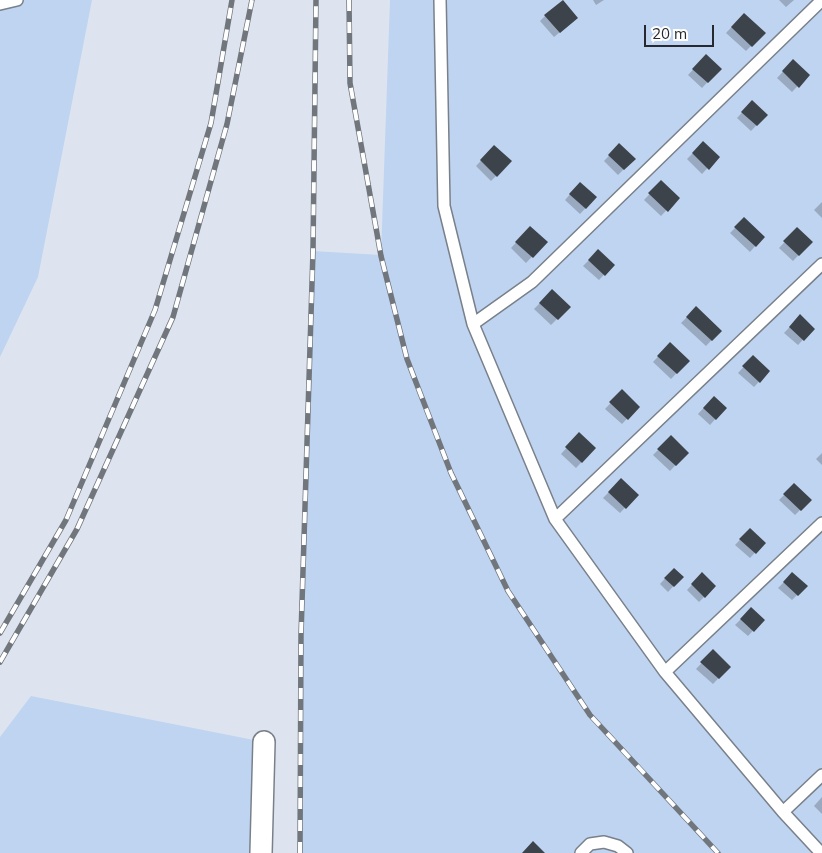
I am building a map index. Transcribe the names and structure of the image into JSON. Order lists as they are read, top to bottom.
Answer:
{
  "scale_bar": "20 m"
}
